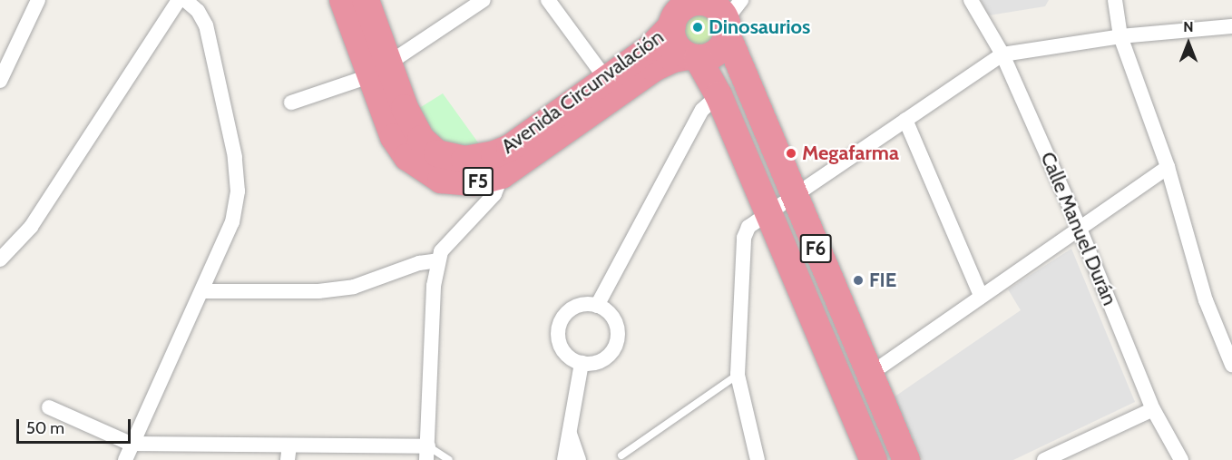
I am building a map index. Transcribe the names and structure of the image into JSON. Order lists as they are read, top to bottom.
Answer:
{
  "streets": {
    "highway": ["Avenida Circunvalación", "F5", "F6"],
    "street": ["Calle Manuel Durán"]
  },
  "crossings": [
    ["Avenida Circunvalación", "F5"],
    ["Avenida Circunvalación", "F6"],
    ["F5", "F6"]
  ],
  "places": ["Dinosaurios", "Megafarma", "FIE"],
  "scale_bar": "50 m",
  "north": "top"
}
